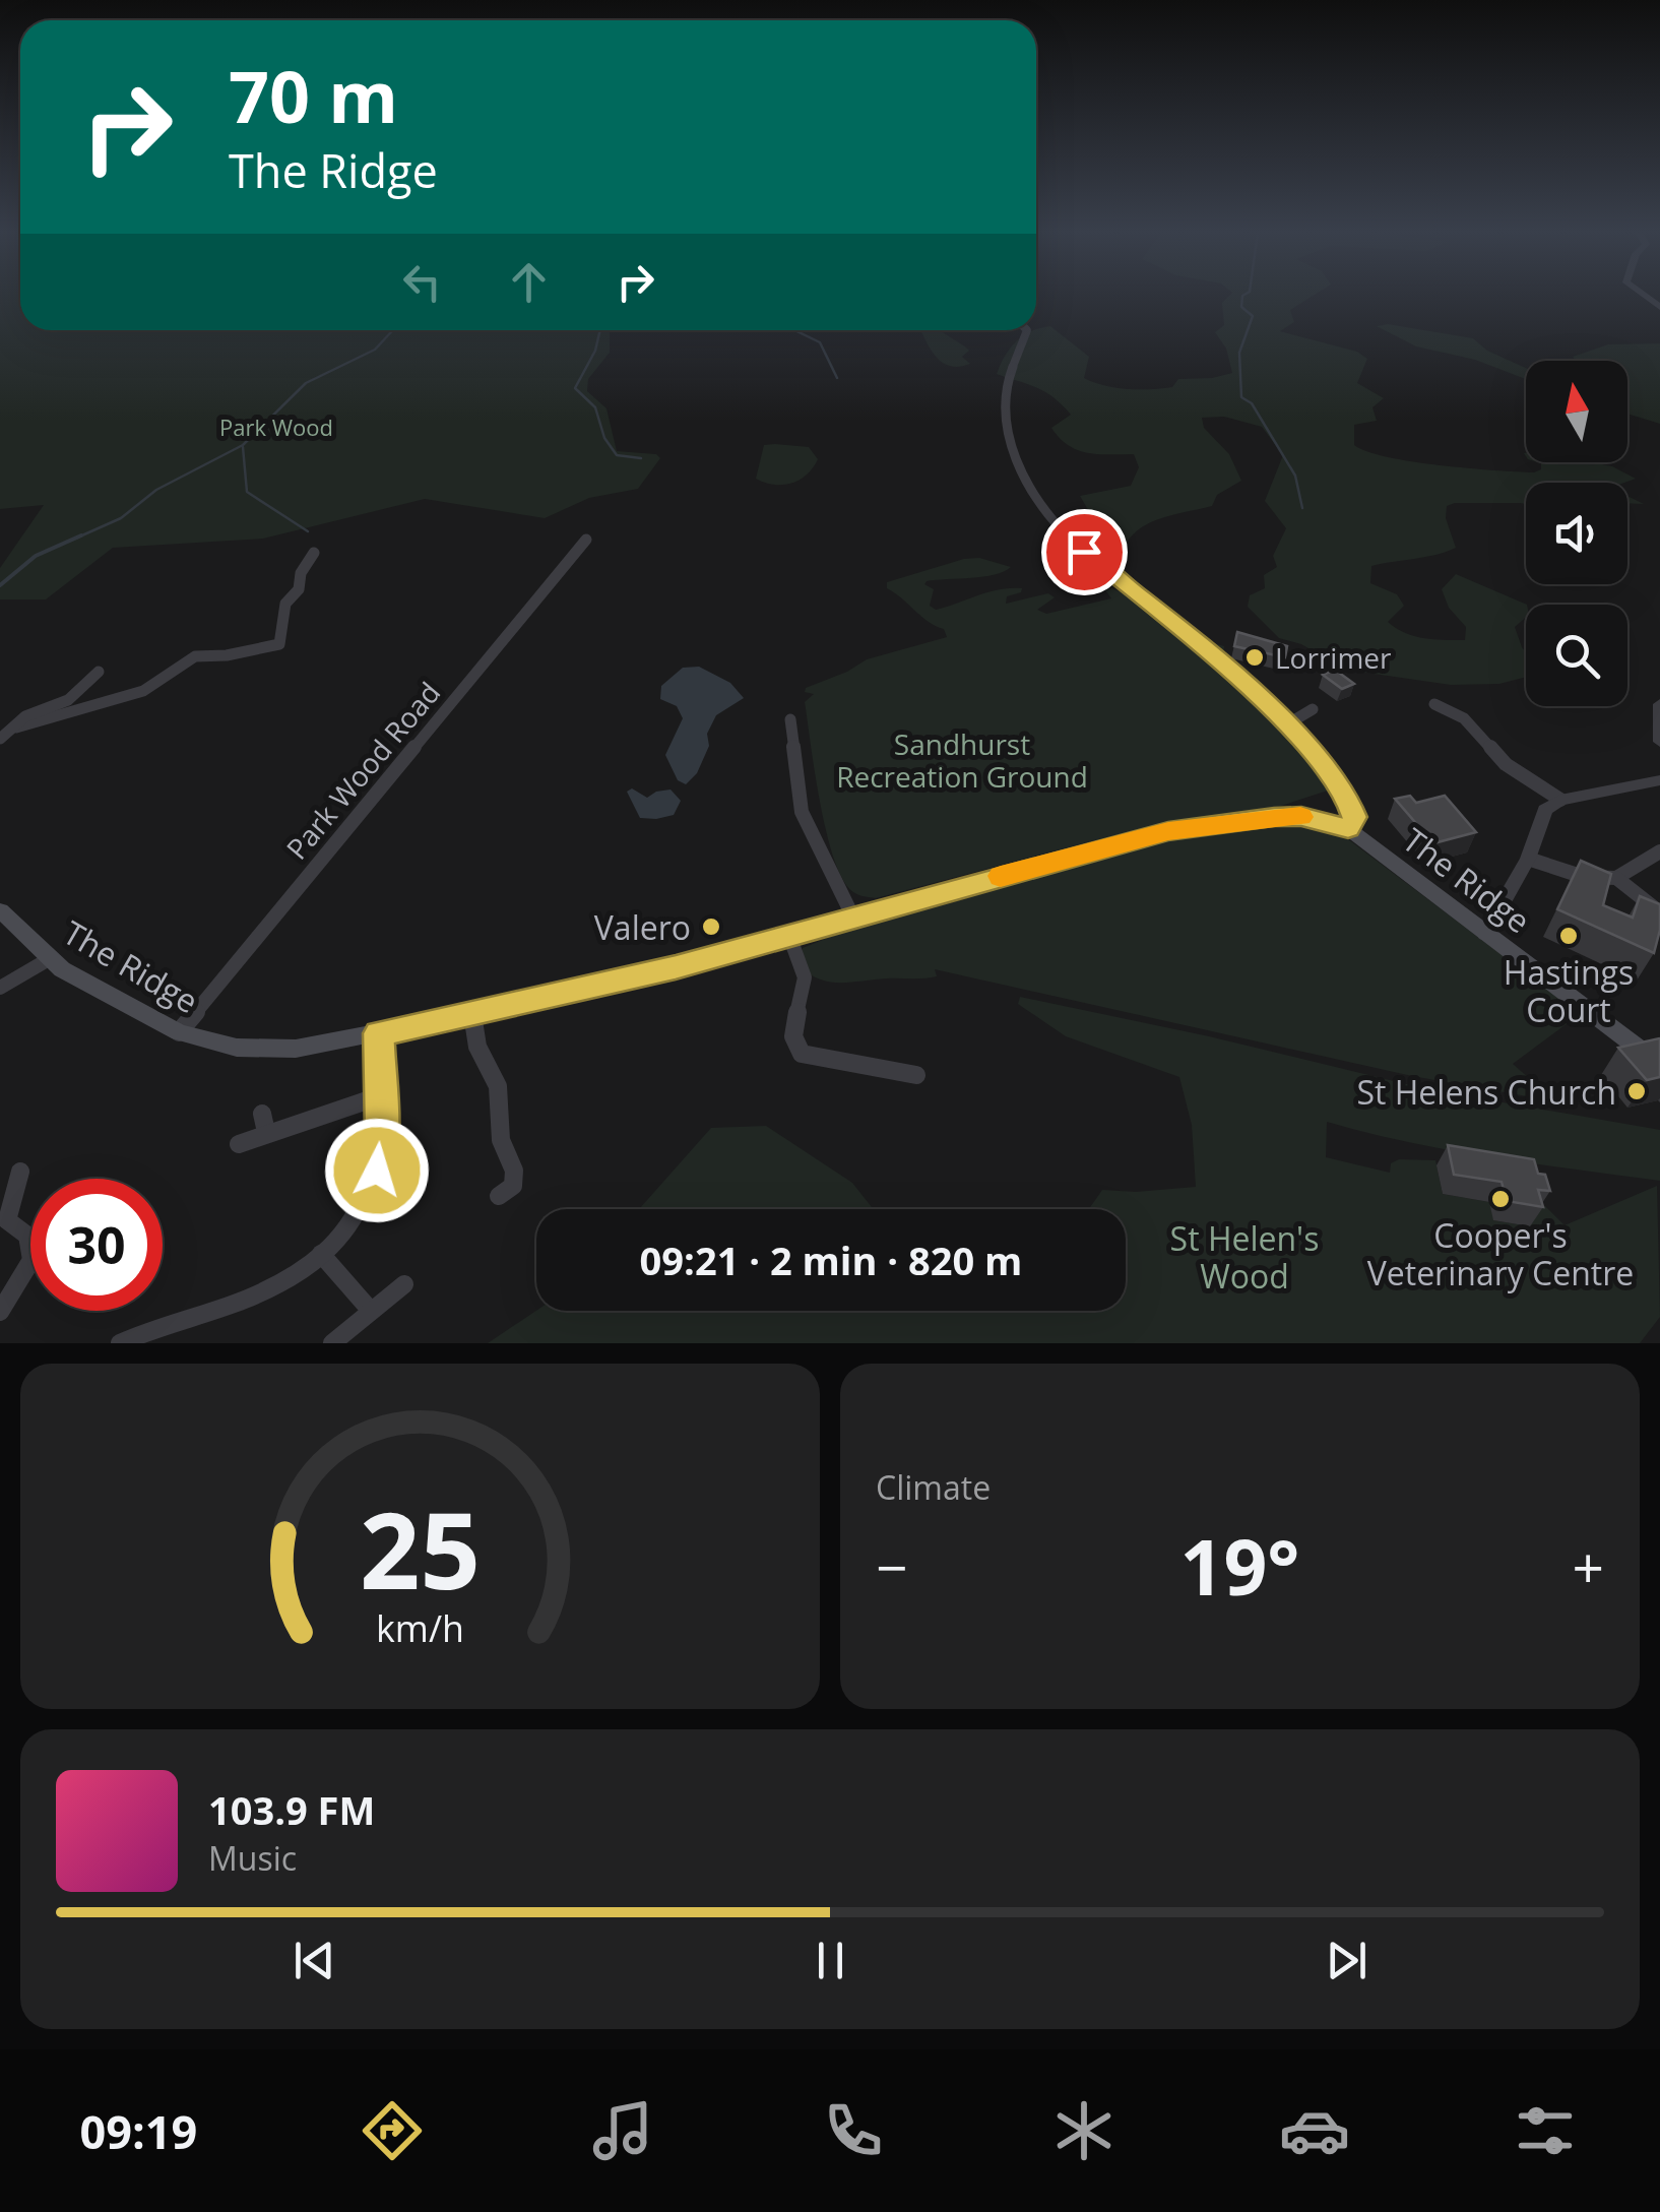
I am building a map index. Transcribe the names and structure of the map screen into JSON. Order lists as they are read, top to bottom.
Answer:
{
  "streets": {
    "main road": ["The Ridge"],
    "street": ["Park Wood Road"]
  },
  "crossings": [
    ["Park Wood Road", "The Ridge"]
  ],
  "parks": ["Park Wood", "Sandhurst Recreation Ground", "St Helen's Wood"],
  "places": [
    "Lorrimer",
    "Valero",
    "Hastings Court",
    "St Helens Church",
    "Cooper's Veterinary Centre"
  ],
  "north": "top",
  "page": {
    "turn": ["70 m", "The Ridge"],
    "limit": "30",
    "trip": "09:21 · 2 min · 820 m",
    "tile": "Climate",
    "heat": ["−", "19°", "+"],
    "song": ["103.9 FM", "Music"],
    "tabs": "09:19",
    "gauge": ["25", "km/h"]
  }
}
